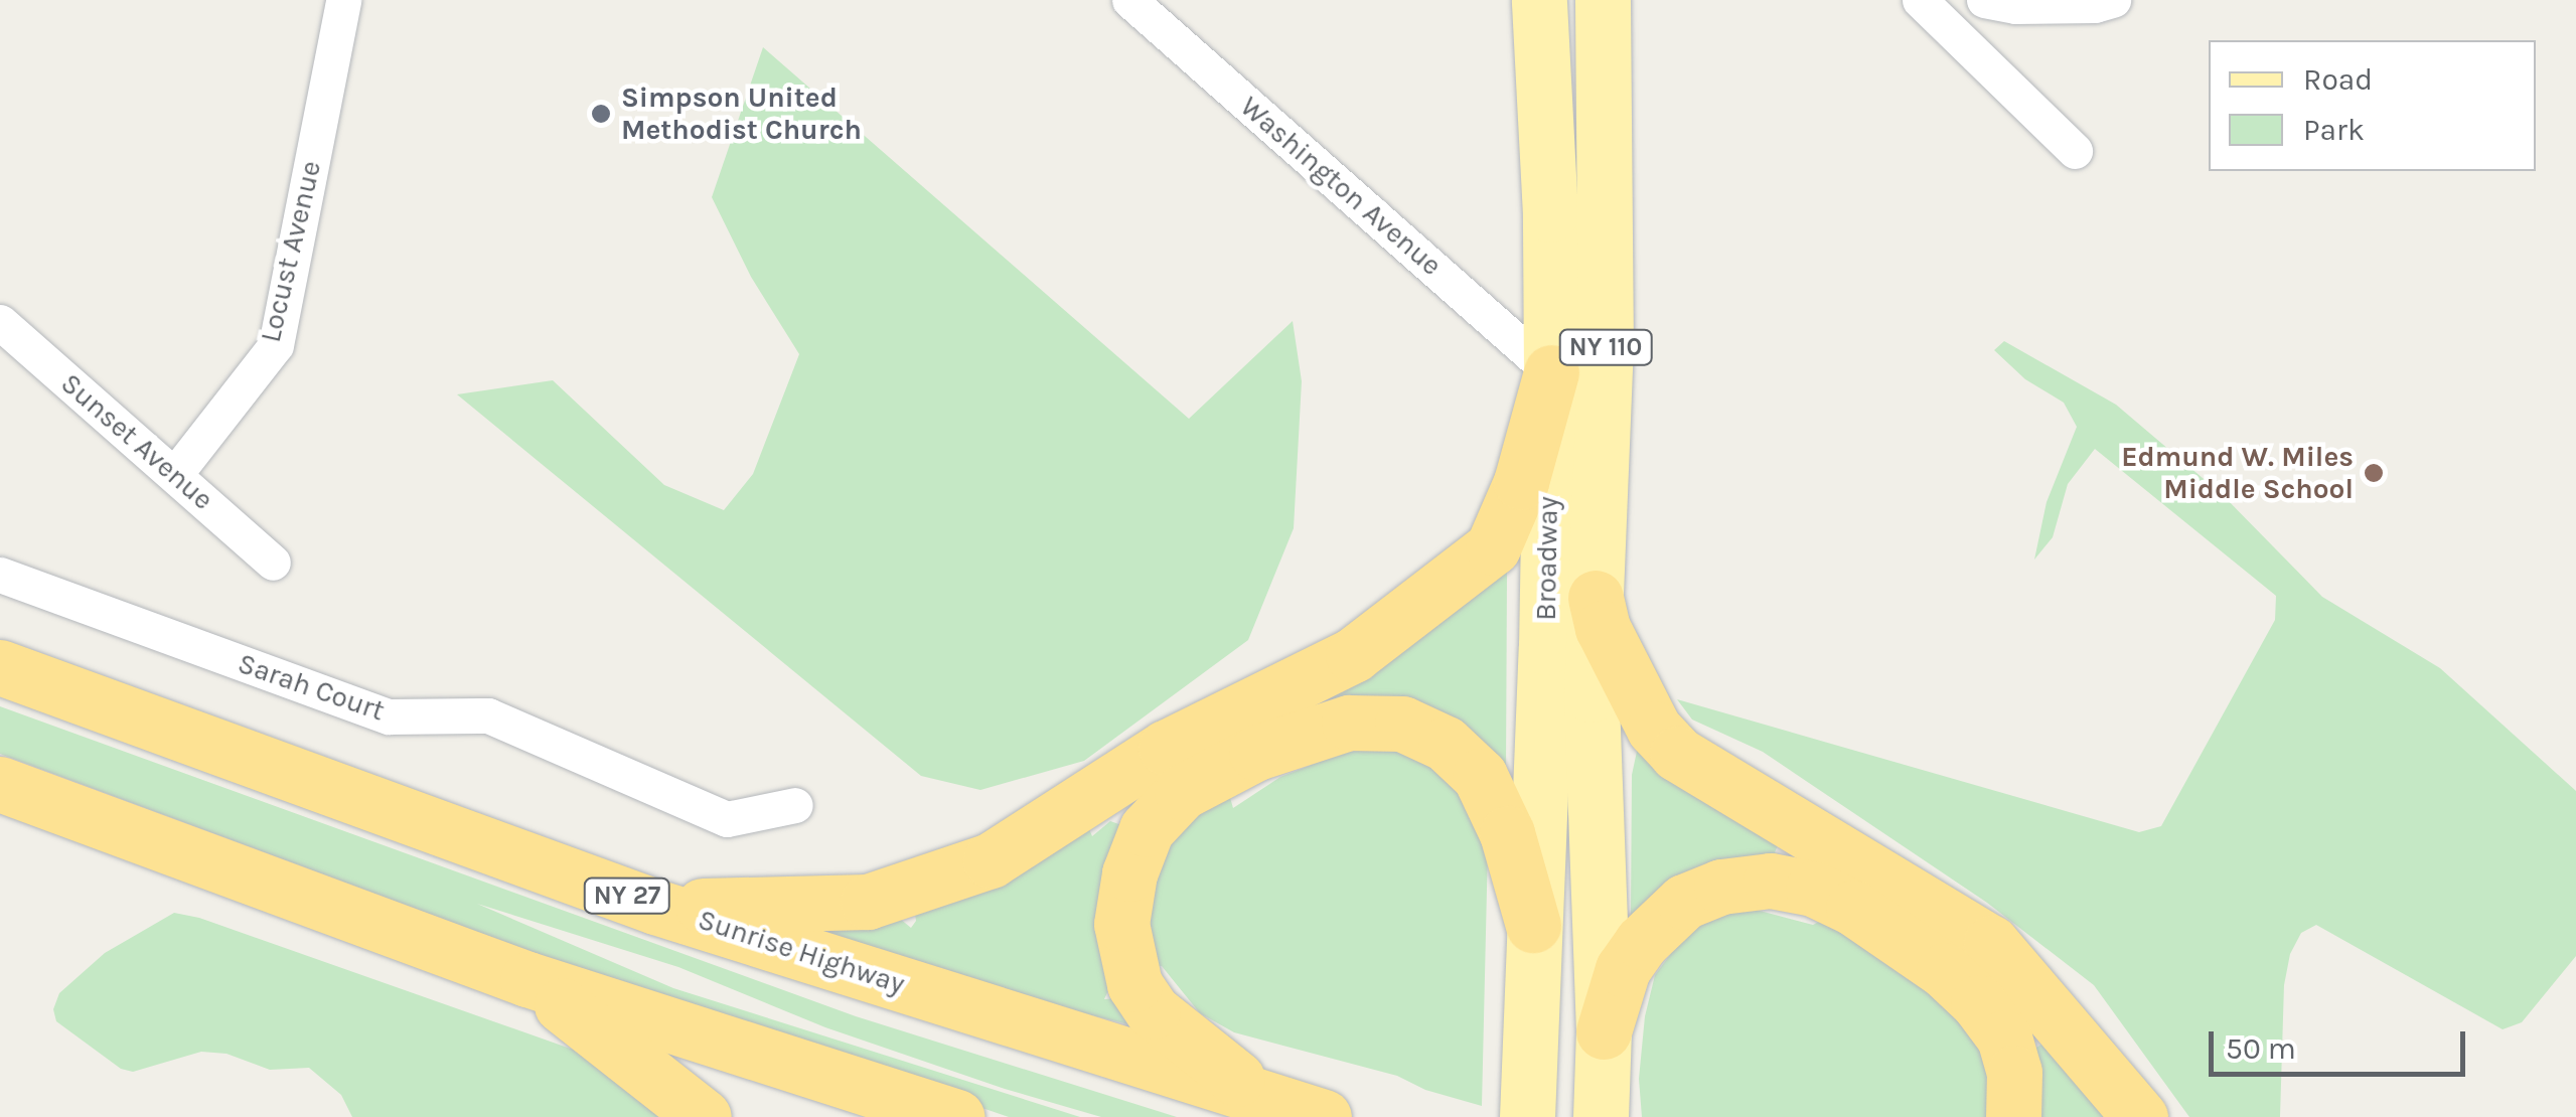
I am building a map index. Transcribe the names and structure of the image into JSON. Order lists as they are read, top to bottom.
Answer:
{
  "streets": {
    "highway": ["NY 27", "Sunrise Highway"],
    "main road": ["NY 110", "Broadway"],
    "street": [
      "Washington Avenue",
      "Locust Avenue",
      "Sunset Avenue",
      "Sarah Court"
    ]
  },
  "crossings": [
    ["Washington Avenue", "Broadway"],
    ["Locust Avenue", "Sunset Avenue"]
  ],
  "places": ["Simpson United Methodist Church", "Edmund W. Miles Middle School"],
  "legend": ["Road", "Park"],
  "scale_bar": "50 m"
}
